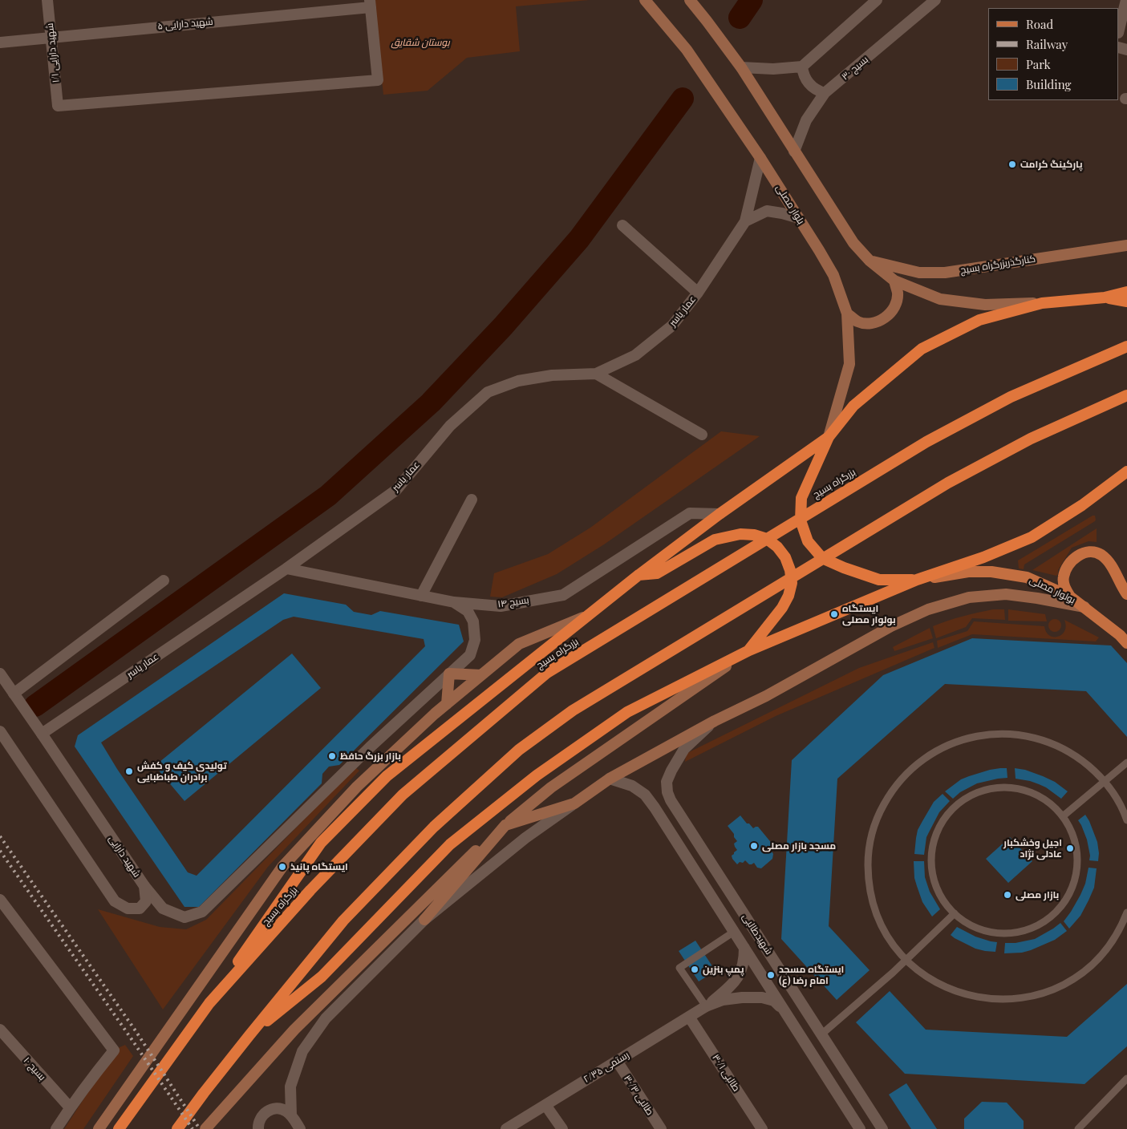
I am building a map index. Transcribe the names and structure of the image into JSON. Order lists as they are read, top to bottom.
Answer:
{
  "streets": {
    "highway": ["بزرگراه بسیج"],
    "main road": ["بلوار مصلی", "کنارگذربزرگراه بسیج", "بولوار مصلی"],
    "street": [
      "شهید دارایی ۵",
      "شهید دارایی ۱/۱",
      "بسیج ۳۰",
      "عمار یاسر",
      "بسیج ۱۴",
      "شهید دارایی",
      "شهیدطالبی",
      "رستمی ۲/۳۵",
      "بسیج ۱۰",
      "طالبی ۳۰/۱",
      "طالبی ۳۰/۳"
    ]
  },
  "crossings": [
    ["شهید دارایی ۵", "شهید دارایی ۱/۱"],
    ["عمار یاسر", "بسیج ۱۴"],
    ["عمار یاسر", "شهید دارایی"],
    ["رستمی ۲/۳۵", "طالبی ۳۰/۱"],
    ["رستمی ۲/۳۵", "طالبی ۳۰/۳"]
  ],
  "parks": ["بوستان شقایق"],
  "places": [
    "پارکینگ کرامت",
    "ایستگاه بولوار مصلی",
    "بازار بزرگ حافظ",
    "تولیدی کیف و کفش برادران طباطبایی",
    "مسجد بازار مصلی",
    "اجیل وخشکبار عادلی نژاد",
    "ایستگاه پانیذ",
    "بازار مصلى",
    "پمپ بنزین",
    "ایستگاه مسجد امام رضا (ع)"
  ],
  "legend": [
    "Road",
    "Railway",
    "Park",
    "Building"
  ]
}
